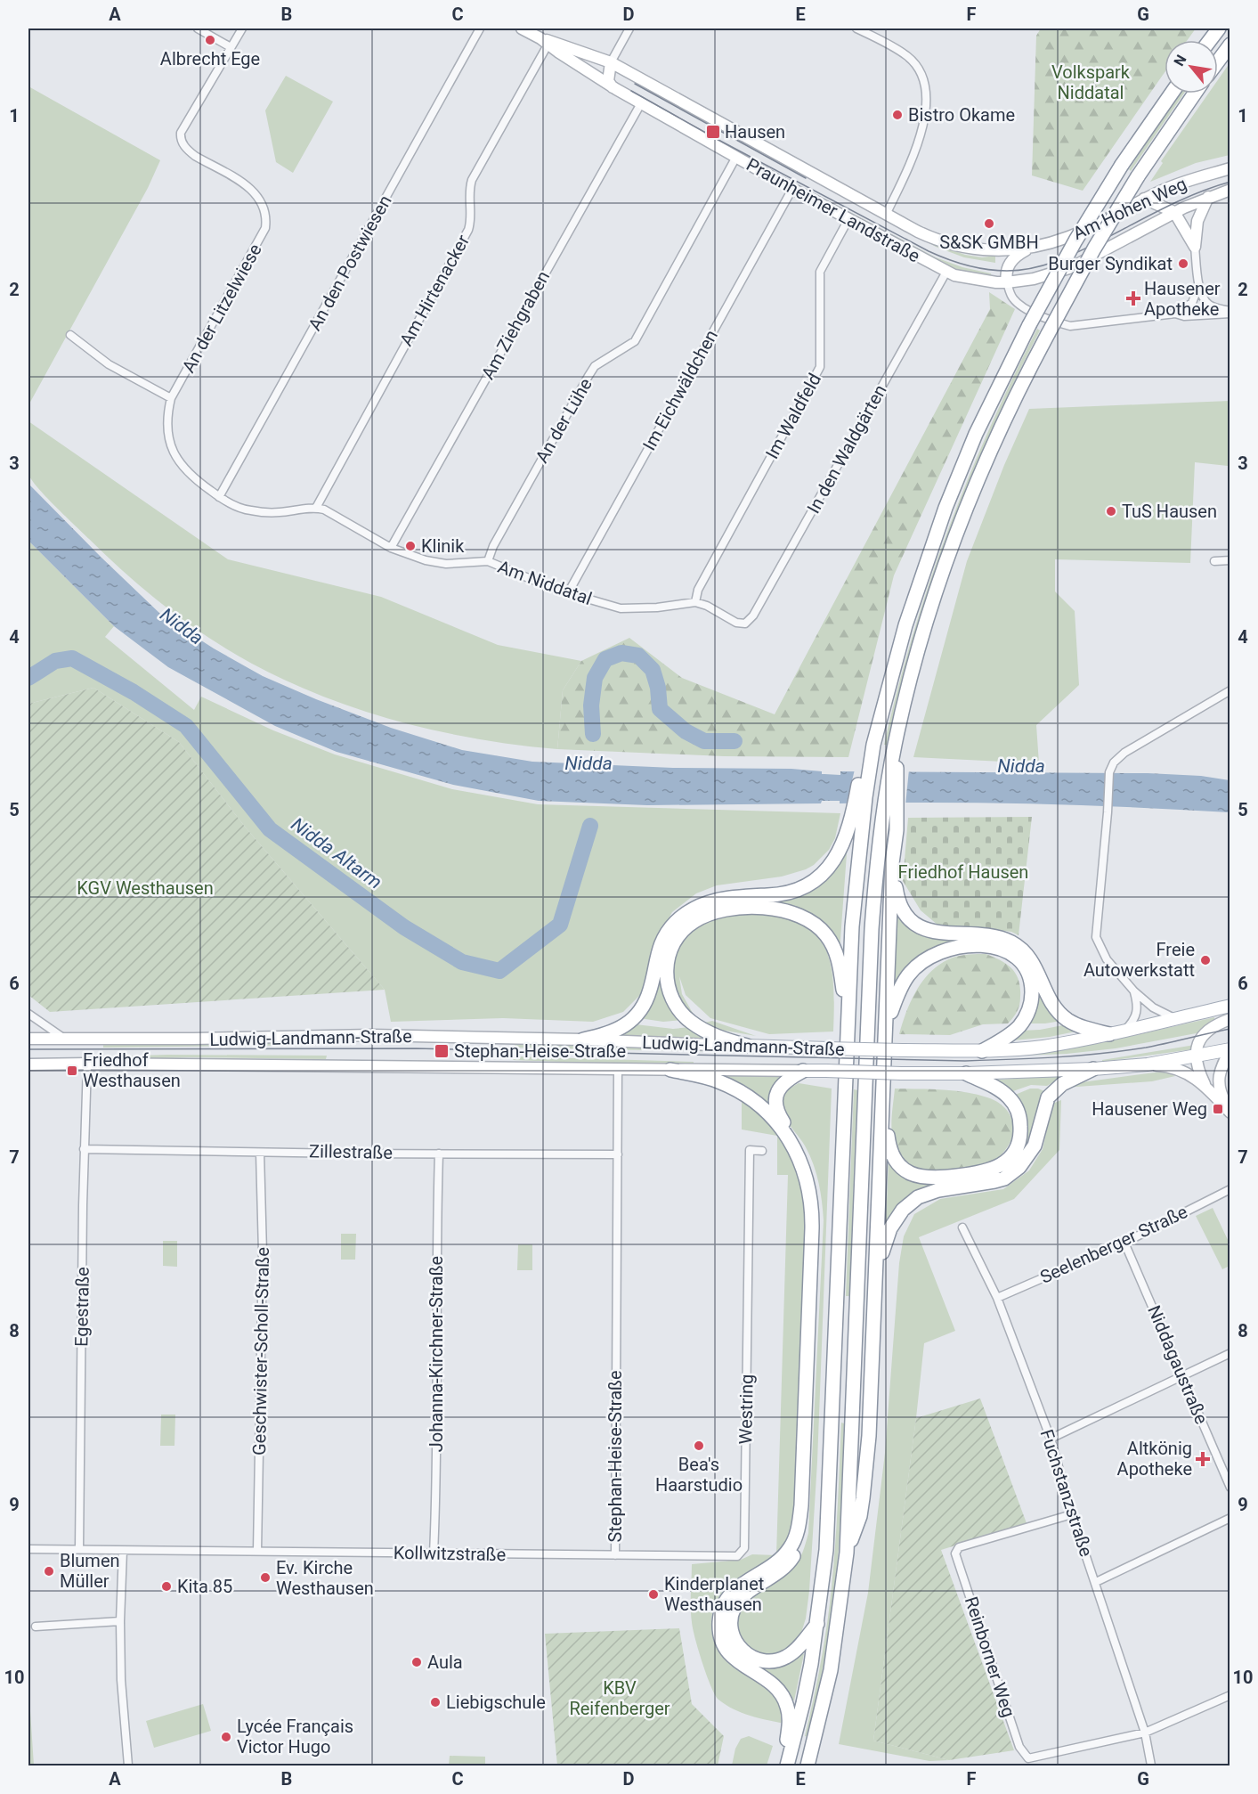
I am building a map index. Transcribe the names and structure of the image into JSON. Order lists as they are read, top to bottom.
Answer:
{
  "streets": {
    "main road": ["Am Hohen Weg", "Praunheimer Landstraße", "Ludwig-Landmann-Straße"],
    "street": [
      "An den Postwiesen",
      "Am Hirtenacker",
      "An der Litzelwiese",
      "Am Ziehgraben",
      "Im Eichwäldchen",
      "Im Waldfeld",
      "An der Lühe",
      "In den Waldgärten",
      "Am Niddatal",
      "Zillestraße",
      "Seelenberger Straße",
      "Egestraße",
      "Geschwister-Scholl-Straße",
      "Johanna-Kirchner-Straße",
      "Niddagaustraße",
      "Westring",
      "Stephan-Heise-Straße",
      "Fuchstanzstraße",
      "Kollwitzstraße",
      "Reinborner Weg"
    ]
  },
  "crossings": [
    ["Am Hohen Weg", "Praunheimer Landstraße"],
    ["Praunheimer Landstraße", "Am Hirtenacker"],
    ["Praunheimer Landstraße", "Am Ziehgraben"],
    ["Praunheimer Landstraße", "Im Eichwäldchen"],
    ["Praunheimer Landstraße", "Im Waldfeld"],
    ["Praunheimer Landstraße", "An der Lühe"],
    ["Praunheimer Landstraße", "In den Waldgärten"],
    ["Am Hirtenacker", "Am Niddatal"],
    ["Am Ziehgraben", "Am Niddatal"],
    ["Im Eichwäldchen", "Am Niddatal"],
    ["Im Waldfeld", "In den Waldgärten"],
    ["Im Waldfeld", "Am Niddatal"],
    ["An der Lühe", "Am Niddatal"],
    ["In den Waldgärten", "Am Niddatal"],
    ["Ludwig-Landmann-Straße", "Egestraße"],
    ["Ludwig-Landmann-Straße", "Stephan-Heise-Straße"],
    ["Zillestraße", "Egestraße"],
    ["Zillestraße", "Geschwister-Scholl-Straße"],
    ["Zillestraße", "Johanna-Kirchner-Straße"],
    ["Zillestraße", "Stephan-Heise-Straße"],
    ["Seelenberger Straße", "Niddagaustraße"],
    ["Seelenberger Straße", "Fuchstanzstraße"],
    ["Egestraße", "Kollwitzstraße"],
    ["Geschwister-Scholl-Straße", "Kollwitzstraße"],
    ["Johanna-Kirchner-Straße", "Kollwitzstraße"],
    ["Westring", "Stephan-Heise-Straße"],
    ["Westring", "Kollwitzstraße"],
    ["Stephan-Heise-Straße", "Kollwitzstraße"],
    ["Fuchstanzstraße", "Reinborner Weg"]
  ],
  "water": ["Nidda", "Nidda Altarm"],
  "parks": [
    "Volkspark Niddatal",
    "Friedhof Hausen",
    "KGV Westhausen",
    "KBV Reifenberger"
  ],
  "places": {
    "other": [
      "Albrecht Ege",
      "Bistro Okame",
      "S&SK GMBH",
      "Burger Syndikat",
      "TuS Hausen",
      "Klinik",
      "Freie Autowerkstatt",
      "Bea's Haarstudio",
      "Blumen Müller",
      "Ev. Kirche Westhausen",
      "Kita 85",
      "Kinderplanet Westhausen",
      "Aula",
      "Liebigschule",
      "Lycée Français Victor Hugo"
    ],
    "transit": [
      "Hausen",
      "Stephan-Heise-Straße",
      "Friedhof Westhausen",
      "Hausener Weg"
    ],
    "health": ["Hausener Apotheke", "Altkönig Apotheke"]
  },
  "north": "top left",
  "grid": {
    "columns": [
      "A",
      "B",
      "C",
      "D",
      "E",
      "F",
      "G"
    ],
    "rows": [
      "1",
      "2",
      "3",
      "4",
      "5",
      "6",
      "7",
      "8",
      "9",
      "10"
    ]
  }
}
